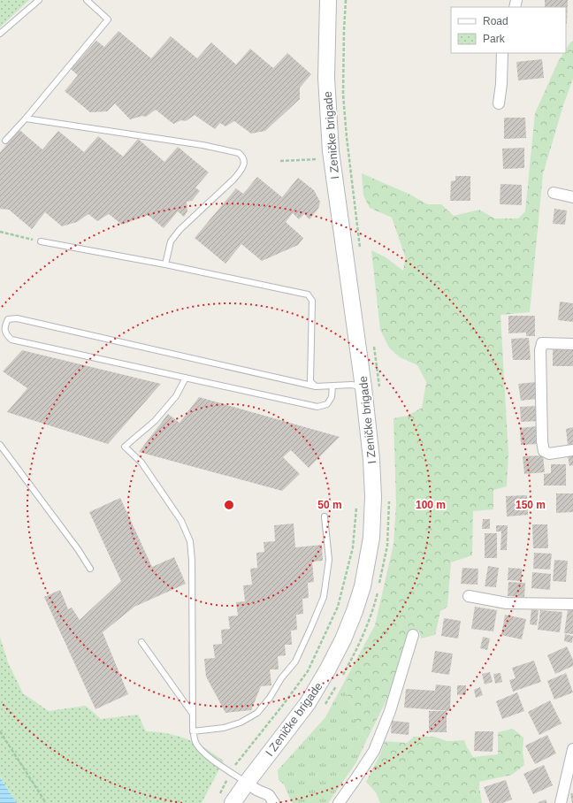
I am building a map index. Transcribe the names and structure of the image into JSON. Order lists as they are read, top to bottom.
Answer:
{
  "streets": {
    "street": ["I Zeničke brigade"]
  },
  "legend": ["Road", "Park"],
  "rings": ["50 m", "100 m", "150 m"]
}
